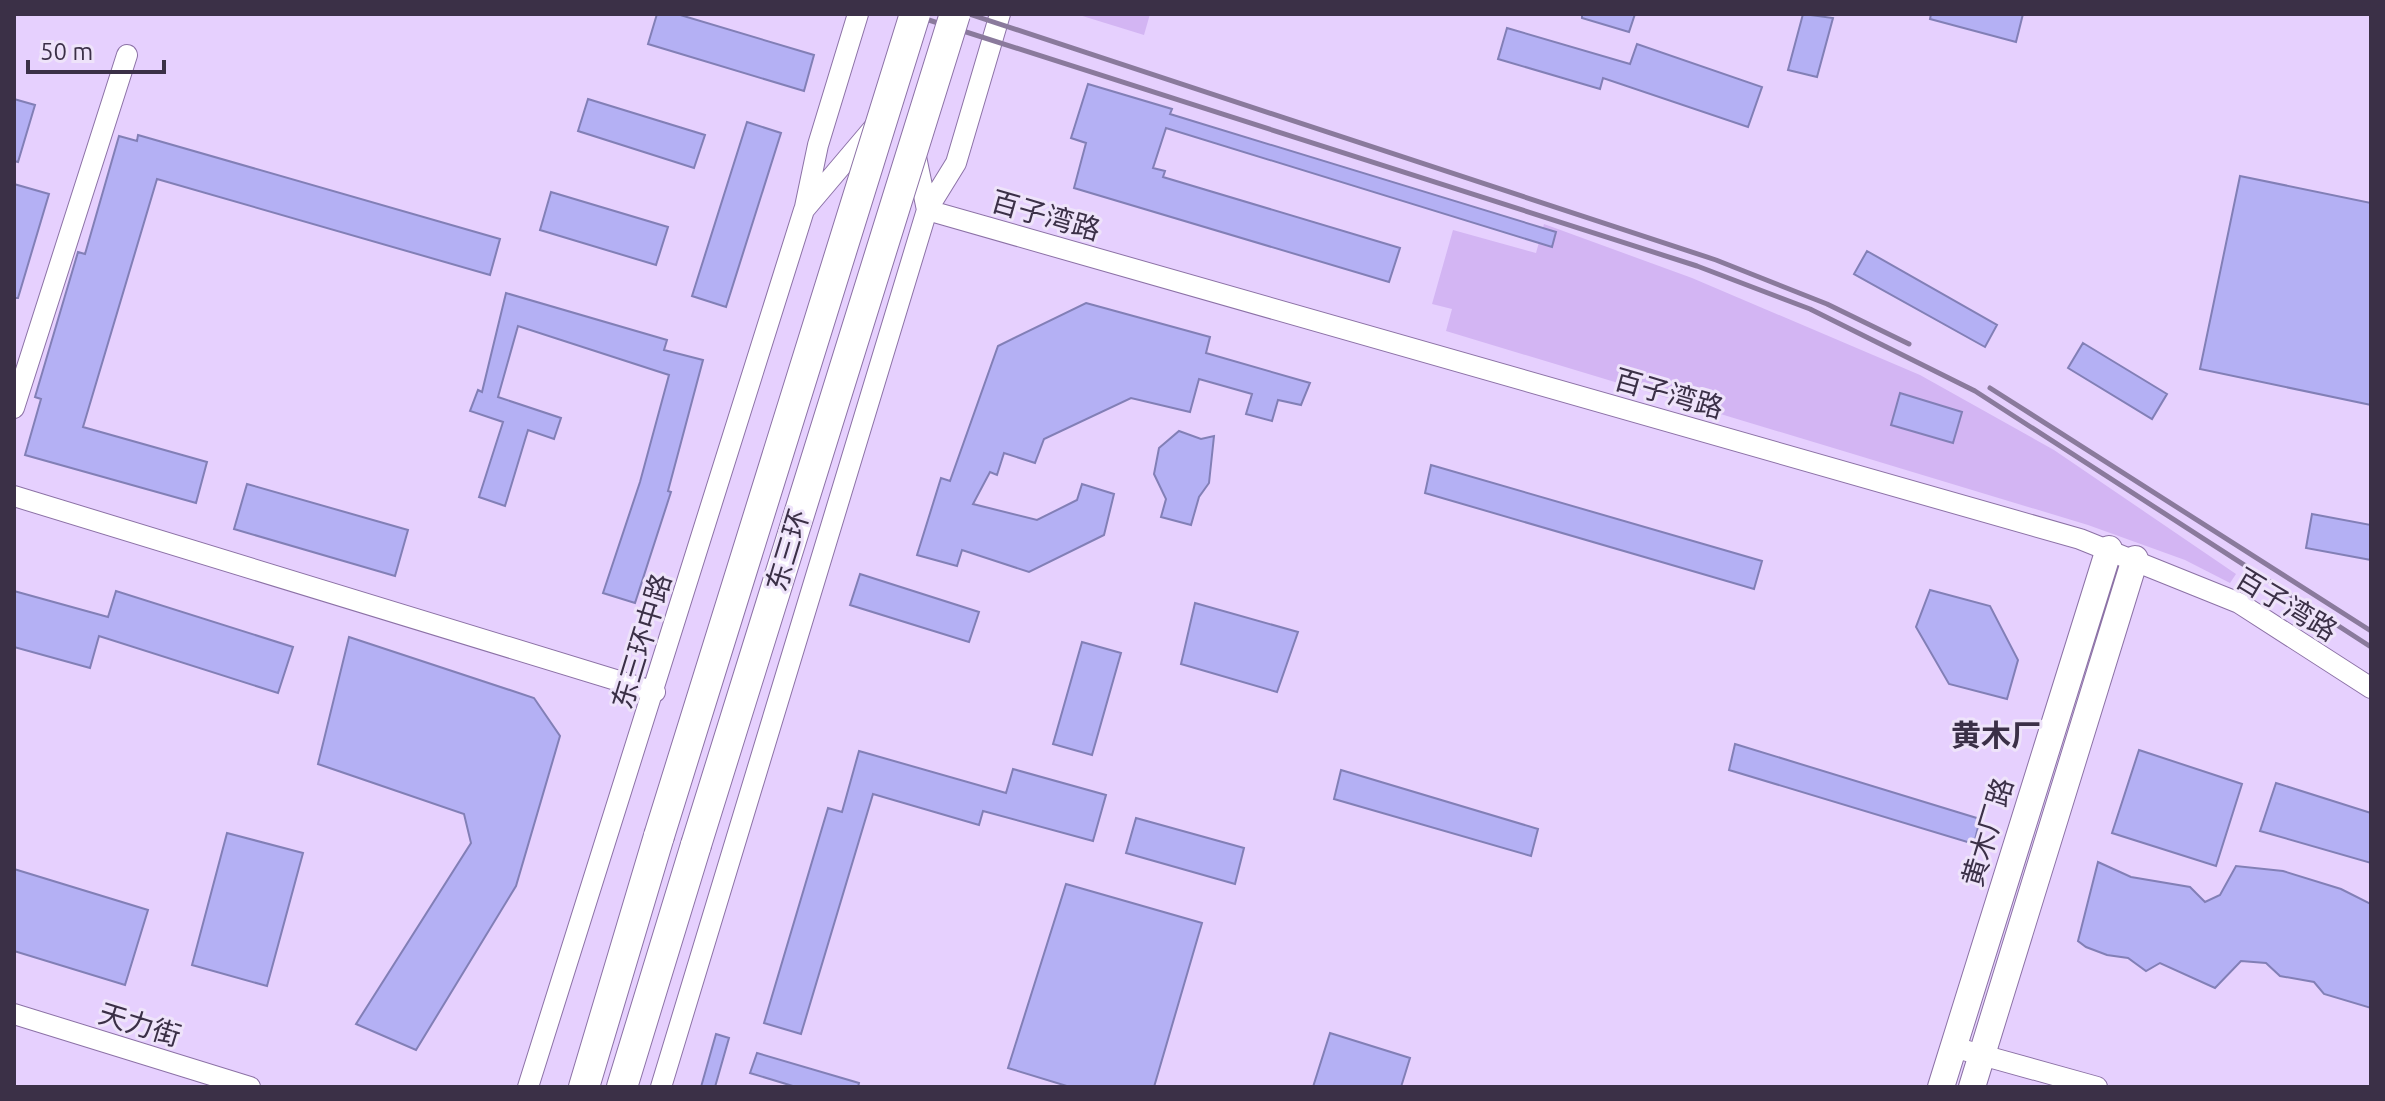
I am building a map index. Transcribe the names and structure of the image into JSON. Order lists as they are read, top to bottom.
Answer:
{
  "streets": {
    "highway": ["东三环"],
    "main road": ["黄木厂路"],
    "street": ["百子湾路", "东三环中路", "天力街"]
  },
  "crossings": [
    ["百子湾路", "黄木厂路"],
    ["东三环", "东三环中路"]
  ],
  "districts": ["黄木厂"],
  "scale_bar": "50 m"
}
